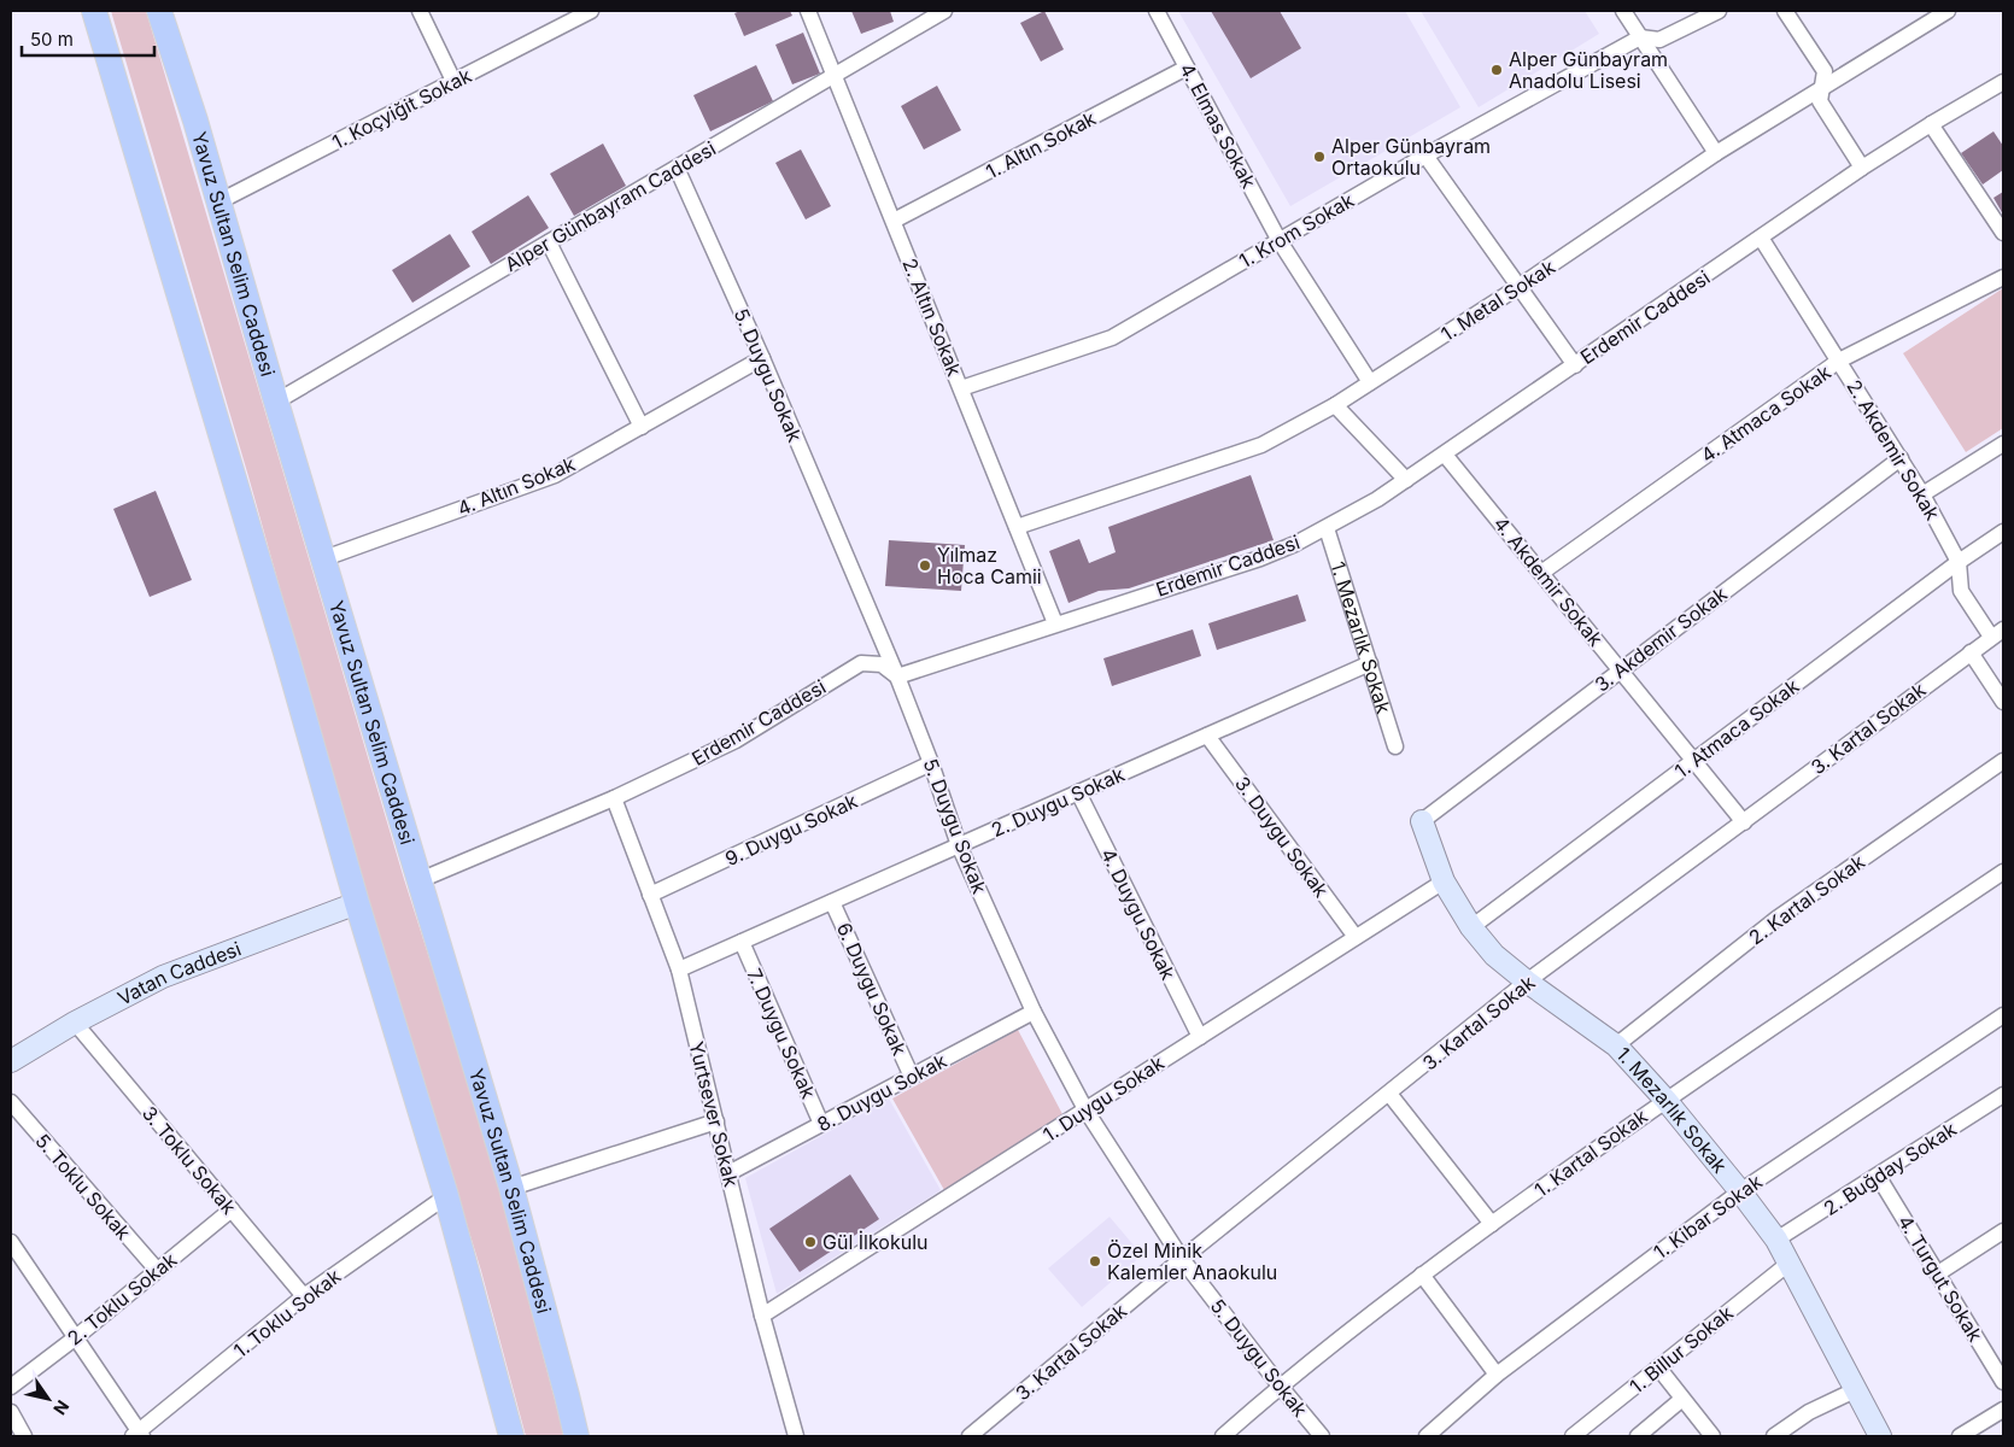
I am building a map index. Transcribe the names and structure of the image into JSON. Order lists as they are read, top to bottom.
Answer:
{
  "streets": {
    "main road": ["Yavuz Sultan Selim Caddesi"],
    "street": [
      "1. Koçyiğit Sokak",
      "4. Elmas Sokak",
      "1. Altın Sokak",
      "Alper Günbayram Caddesi",
      "1. Krom Sokak",
      "1. Metal Sokak",
      "2. Altın Sokak",
      "Erdemir Caddesi",
      "5. Duygu Sokak",
      "4. Atmaca Sokak",
      "2. Akdemir Sokak",
      "4. Altın Sokak",
      "4. Akdemir Sokak",
      "1. Mezarlık Sokak",
      "3. Akdemir Sokak",
      "1. Atmaca Sokak",
      "3. Kartal Sokak",
      "2. Duygu Sokak",
      "9. Duygu Sokak",
      "3. Duygu Sokak",
      "2. Kartal Sokak",
      "4. Duygu Sokak",
      "Vatan Caddesi",
      "6. Duygu Sokak",
      "7. Duygu Sokak",
      "8. Duygu Sokak",
      "1. Duygu Sokak",
      "Yurtsever Sokak",
      "1. Kartal Sokak",
      "3. Toklu Sokak",
      "2. Buğday Sokak",
      "5. Toklu Sokak",
      "1. Kibar Sokak",
      "4. Turgut Sokak",
      "2. Toklu Sokak",
      "1. Toklu Sokak",
      "1. Billur Sokak"
    ]
  },
  "crossings": [
    ["1. Koçyiğit Sokak", "Yavuz Sultan Selim Caddesi"],
    ["4. Elmas Sokak", "1. Altın Sokak"],
    ["4. Elmas Sokak", "1. Krom Sokak"],
    ["4. Elmas Sokak", "1. Metal Sokak"],
    ["1. Altın Sokak", "2. Altın Sokak"],
    ["Alper Günbayram Caddesi", "Yavuz Sultan Selim Caddesi"],
    ["Alper Günbayram Caddesi", "2. Altın Sokak"],
    ["Alper Günbayram Caddesi", "5. Duygu Sokak"],
    ["1. Krom Sokak", "2. Altın Sokak"],
    ["Yavuz Sultan Selim Caddesi", "Erdemir Caddesi"],
    ["Yavuz Sultan Selim Caddesi", "4. Altın Sokak"],
    ["1. Metal Sokak", "2. Altın Sokak"],
    ["2. Altın Sokak", "Erdemir Caddesi"],
    ["Erdemir Caddesi", "5. Duygu Sokak"],
    ["Erdemir Caddesi", "2. Akdemir Sokak"],
    ["Erdemir Caddesi", "4. Akdemir Sokak"],
    ["Erdemir Caddesi", "1. Mezarlık Sokak"],
    ["Erdemir Caddesi", "Yurtsever Sokak"],
    ["5. Duygu Sokak", "4. Altın Sokak"],
    ["5. Duygu Sokak", "3. Kartal Sokak"],
    ["5. Duygu Sokak", "2. Duygu Sokak"],
    ["5. Duygu Sokak", "9. Duygu Sokak"],
    ["5. Duygu Sokak", "8. Duygu Sokak"],
    ["5. Duygu Sokak", "1. Duygu Sokak"],
    ["5. Duygu Sokak", "1. Kartal Sokak"],
    ["4. Atmaca Sokak", "2. Akdemir Sokak"],
    ["4. Atmaca Sokak", "4. Akdemir Sokak"],
    ["2. Akdemir Sokak", "3. Akdemir Sokak"],
    ["2. Akdemir Sokak", "1. Atmaca Sokak"],
    ["2. Akdemir Sokak", "3. Kartal Sokak"],
    ["4. Akdemir Sokak", "3. Akdemir Sokak"],
    ["4. Akdemir Sokak", "1. Atmaca Sokak"],
    ["4. Akdemir Sokak", "3. Kartal Sokak"],
    ["1. Mezarlık Sokak", "3. Akdemir Sokak"],
    ["1. Mezarlık Sokak", "1. Atmaca Sokak"],
    ["1. Mezarlık Sokak", "3. Kartal Sokak"],
    ["1. Mezarlık Sokak", "2. Duygu Sokak"],
    ["1. Mezarlık Sokak", "2. Kartal Sokak"],
    ["1. Mezarlık Sokak", "1. Duygu Sokak"],
    ["1. Mezarlık Sokak", "1. Kartal Sokak"],
    ["1. Mezarlık Sokak", "2. Buğday Sokak"],
    ["1. Mezarlık Sokak", "1. Kibar Sokak"],
    ["1. Mezarlık Sokak", "1. Billur Sokak"],
    ["2. Duygu Sokak", "3. Duygu Sokak"],
    ["2. Duygu Sokak", "4. Duygu Sokak"],
    ["2. Duygu Sokak", "6. Duygu Sokak"],
    ["2. Duygu Sokak", "7. Duygu Sokak"],
    ["2. Duygu Sokak", "Yurtsever Sokak"],
    ["9. Duygu Sokak", "Yurtsever Sokak"],
    ["3. Duygu Sokak", "1. Duygu Sokak"],
    ["4. Duygu Sokak", "1. Duygu Sokak"],
    ["Vatan Caddesi", "3. Toklu Sokak"],
    ["6. Duygu Sokak", "8. Duygu Sokak"],
    ["7. Duygu Sokak", "8. Duygu Sokak"],
    ["8. Duygu Sokak", "Yurtsever Sokak"],
    ["1. Duygu Sokak", "Yurtsever Sokak"],
    ["3. Toklu Sokak", "2. Toklu Sokak"],
    ["3. Toklu Sokak", "1. Toklu Sokak"],
    ["2. Buğday Sokak", "4. Turgut Sokak"],
    ["5. Toklu Sokak", "2. Toklu Sokak"]
  ],
  "places": [
    "Alper Günbayram Anadolu Lisesi",
    "Alper Günbayram Ortaokulu",
    "Yılmaz Hoca Camii",
    "Gül İlkokulu",
    "Özel Minik Kalemler Anaokulu"
  ],
  "scale_bar": "50 m",
  "north": "bottom right"
}
